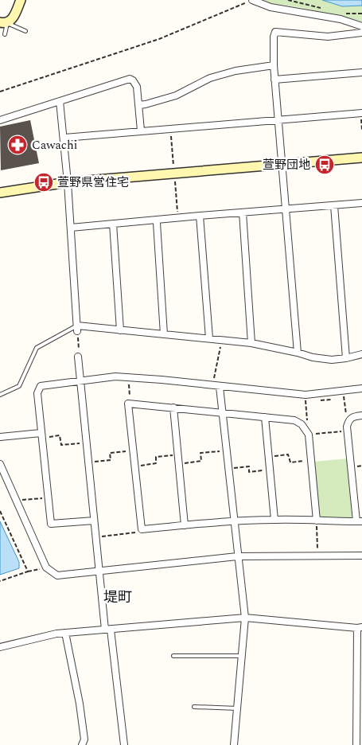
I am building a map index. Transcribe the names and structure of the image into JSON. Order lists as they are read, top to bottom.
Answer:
{
  "districts": ["堤町"],
  "places": {
    "pharmacy": ["Cawachi"],
    "bus stop": ["萱野団地", "萱野県営住宅"]
  }
}
